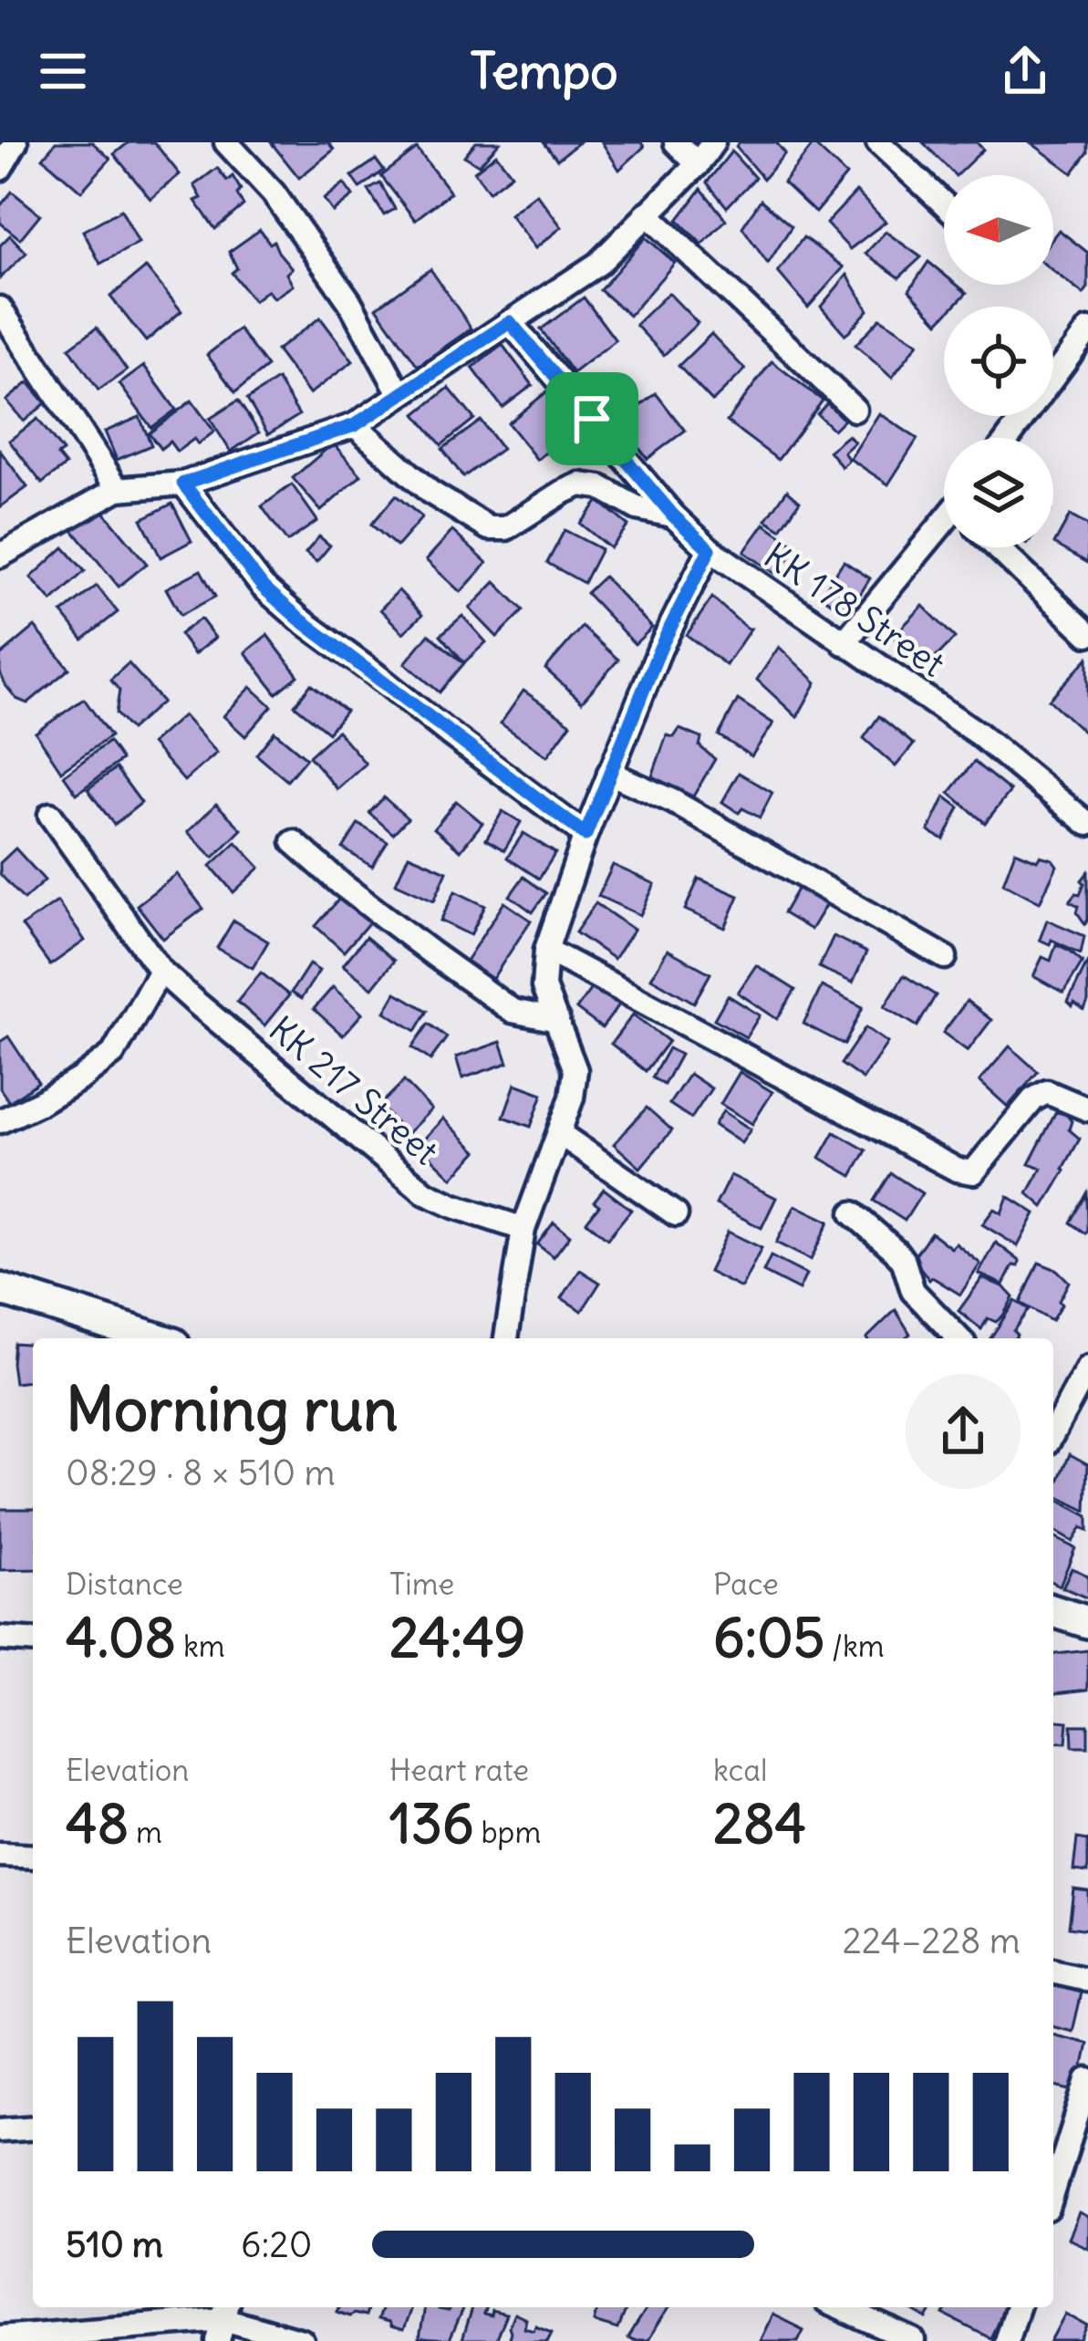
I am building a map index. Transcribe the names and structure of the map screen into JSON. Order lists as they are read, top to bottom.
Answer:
{
  "streets": {
    "street": ["KK 178 Street", "KK 217 Street"]
  },
  "north": "left",
  "page": {
    "header": "Tempo",
    "heading": ["Morning run", "08:29 · 8 × 510 m"],
    "stats": [
      ["Distance", "4.08 km"],
      ["Time", "24:49"],
      ["Pace", "6:05 /km"],
      ["Elevation", "48 m"],
      ["Heart rate", "136 bpm"],
      ["kcal", "284"]
    ],
    "chart": ["Elevation", "224–228 m"],
    "list": [
      {
        "name": "510 m",
        "note": "6:20"
      }
    ]
  }
}
